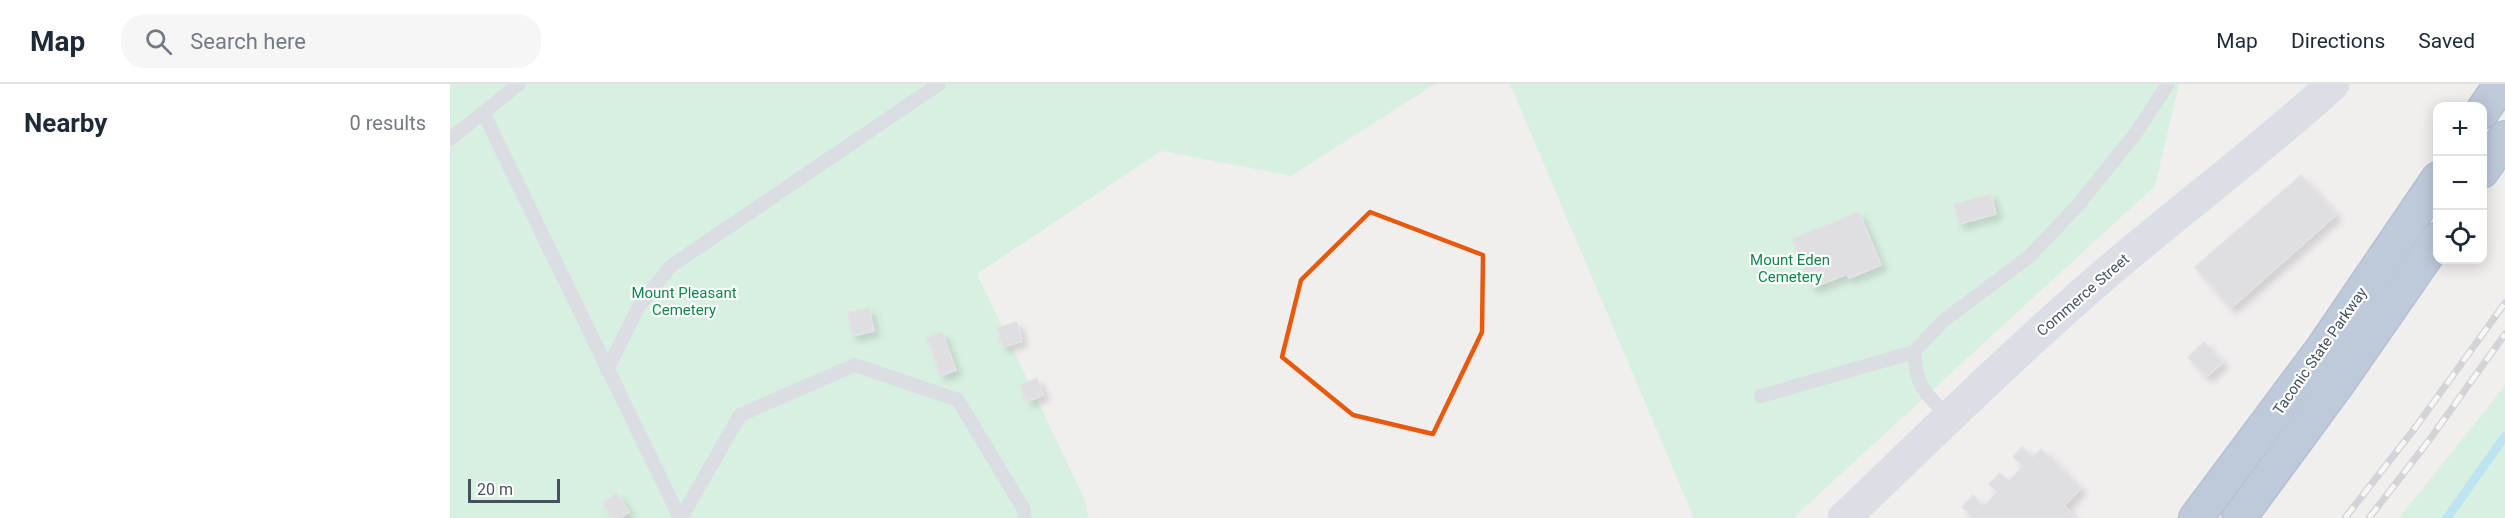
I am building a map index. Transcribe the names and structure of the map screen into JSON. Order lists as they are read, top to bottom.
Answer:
{
  "streets": {
    "highway": ["Taconic State Parkway"],
    "street": ["Commerce Street"]
  },
  "parks": ["Mount Eden Cemetery", "Mount Pleasant Cemetery"],
  "scale_bar": "20 m",
  "page": {
    "header": "Map",
    "search": "Search here",
    "nav": ["Map", "Directions", "Saved"],
    "heading": ["Nearby", "0 results"],
    "map_buttons": ["+", "−"],
    "scale": "20 m"
  }
}
